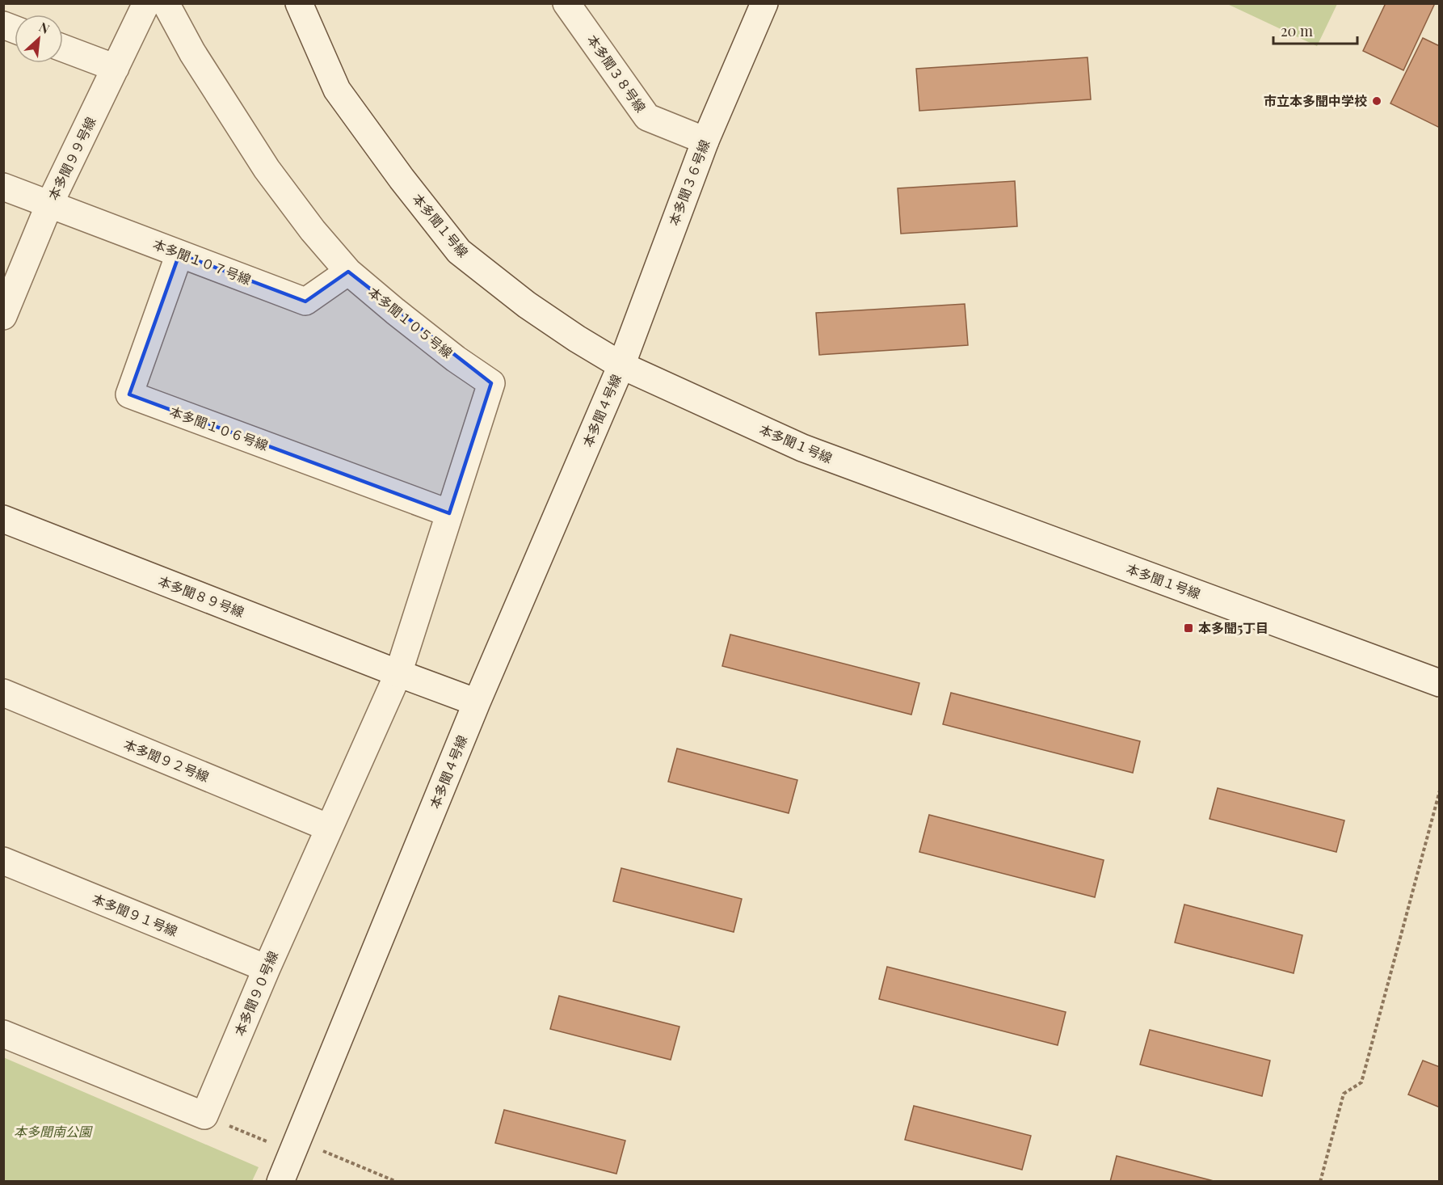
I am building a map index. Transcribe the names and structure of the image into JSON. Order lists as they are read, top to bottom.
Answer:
{
  "streets": {
    "street": [
      "本多聞３８号線",
      "本多聞９９号線",
      "本多聞３６号線",
      "本多聞１号線",
      "本多聞１０７号線",
      "本多聞１０５号線",
      "本多聞４号線",
      "本多聞１０６号線",
      "本多聞８９号線",
      "本多聞９２号線",
      "本多聞９１号線",
      "本多聞９０号線"
    ]
  },
  "crossings": [
    ["本多聞３８号線", "本多聞３６号線"],
    ["本多聞９９号線", "本多聞１０７号線"],
    ["本多聞３６号線", "本多聞１号線"],
    ["本多聞３６号線", "本多聞４号線"],
    ["本多聞１号線", "本多聞４号線"],
    ["本多聞１０７号線", "本多聞１０５号線"],
    ["本多聞１０７号線", "本多聞１０６号線"],
    ["本多聞１０５号線", "本多聞１０６号線"],
    ["本多聞１０５号線", "本多聞８９号線"],
    ["本多聞１０５号線", "本多聞９０号線"],
    ["本多聞４号線", "本多聞８９号線"],
    ["本多聞８９号線", "本多聞９０号線"],
    ["本多聞９２号線", "本多聞９０号線"],
    ["本多聞９１号線", "本多聞９０号線"]
  ],
  "parks": ["本多聞南公園"],
  "places": {
    "other": ["市立本多聞中学校"],
    "transit": ["本多聞5丁目"]
  },
  "scale_bar": "20 m",
  "north": "top right"
}
